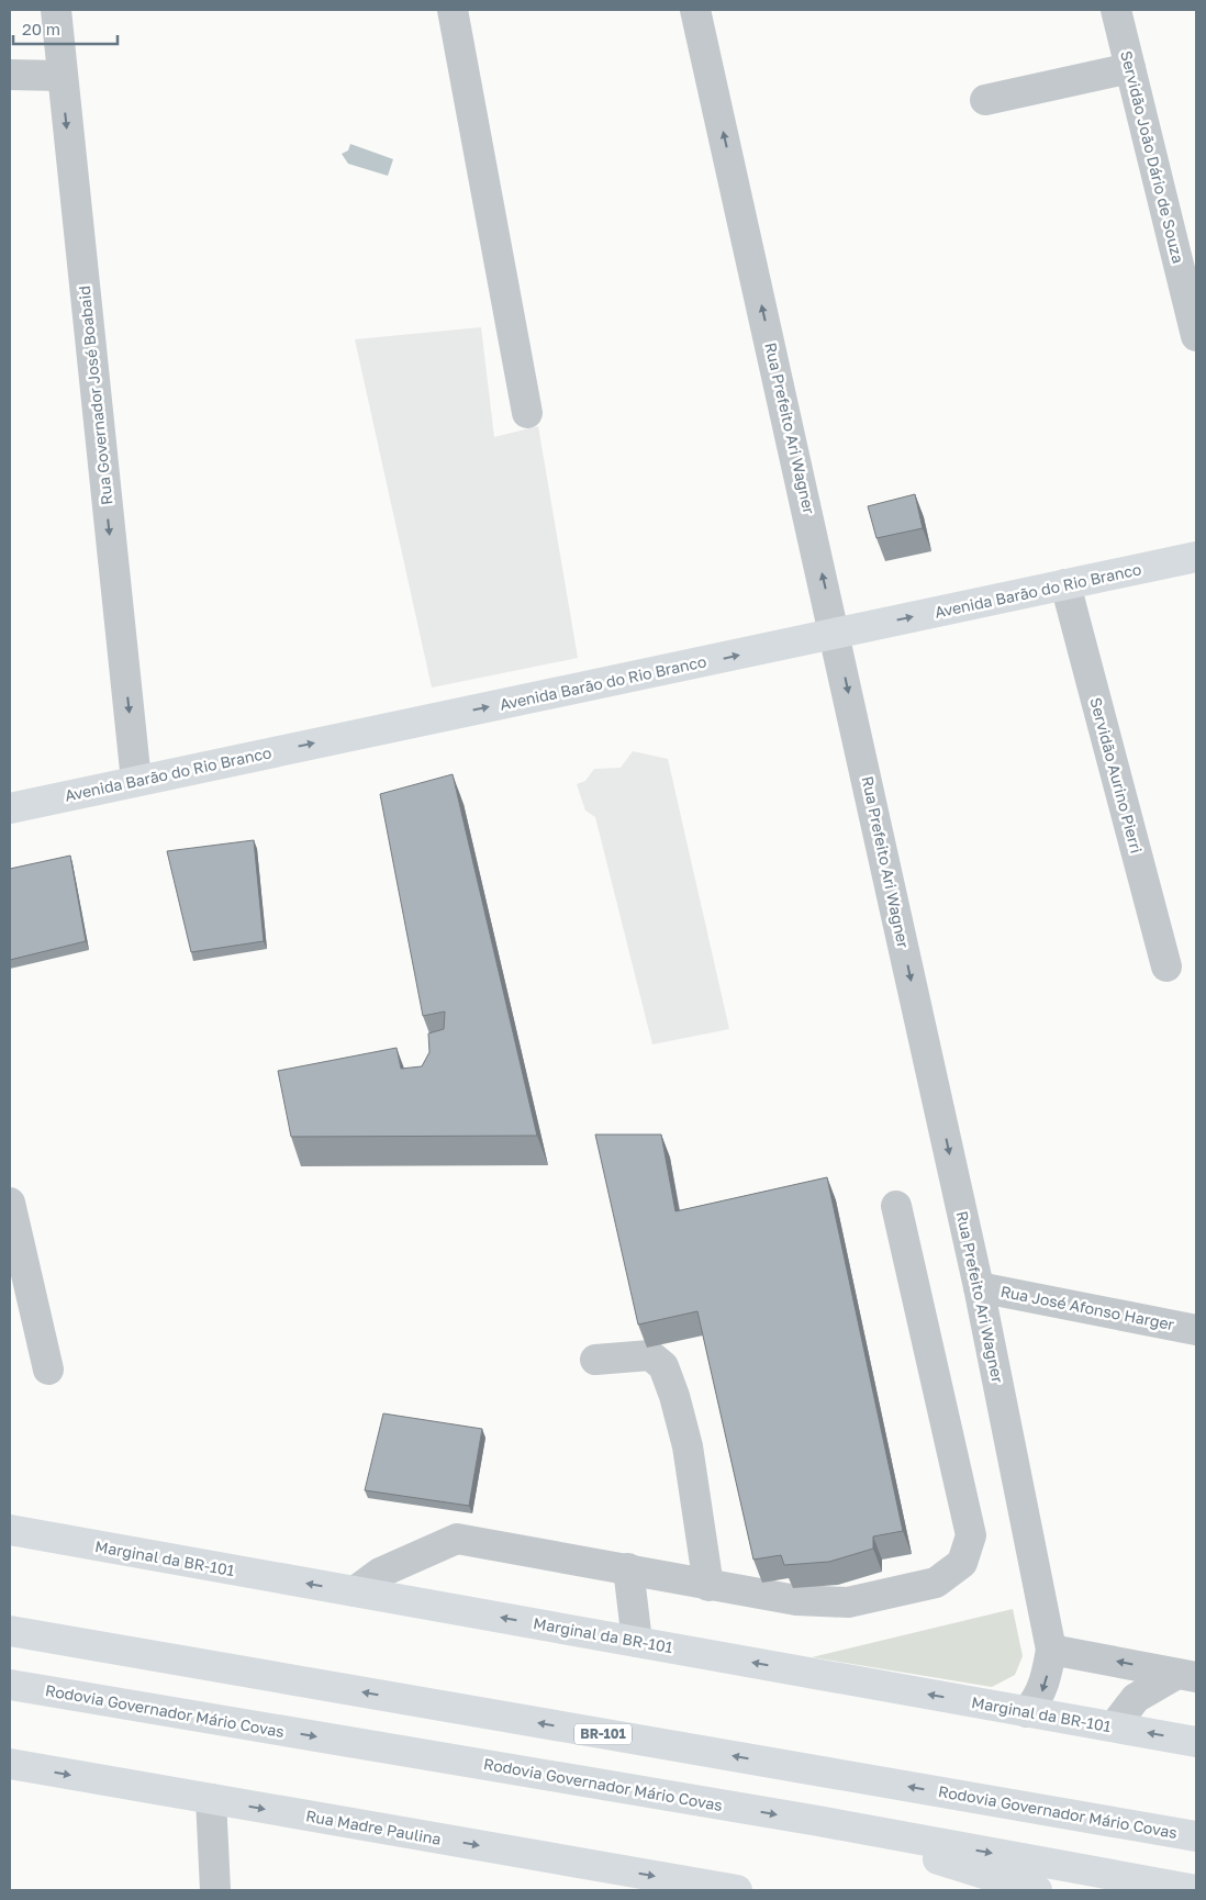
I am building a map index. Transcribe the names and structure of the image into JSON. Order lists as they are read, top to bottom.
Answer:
{
  "streets": {
    "main road": [
      "Avenida Barão do Rio Branco",
      "Marginal da BR-101",
      "Rodovia Governador Mário Covas",
      "BR-101",
      "Rua Madre Paulina"
    ],
    "street": [
      "Servidão João Dário de Souza",
      "Rua Governador José Boabaid",
      "Rua Prefeito Ari Wagner",
      "Servidão Aurino Pierri",
      "Rua José Afonso Harger"
    ]
  },
  "crossings": [
    ["Rua Governador José Boabaid", "Avenida Barão do Rio Branco"],
    ["Rua Prefeito Ari Wagner", "Avenida Barão do Rio Branco"],
    ["Rua Prefeito Ari Wagner", "Rua José Afonso Harger"],
    ["Rua Prefeito Ari Wagner", "Marginal da BR-101"],
    ["Avenida Barão do Rio Branco", "Servidão Aurino Pierri"]
  ],
  "one_way": [
    "Rua Governador José Boabaid",
    "Avenida Barão do Rio Branco",
    "Marginal da BR-101",
    "Rua Madre Paulina"
  ],
  "scale_bar": "20 m"
}
